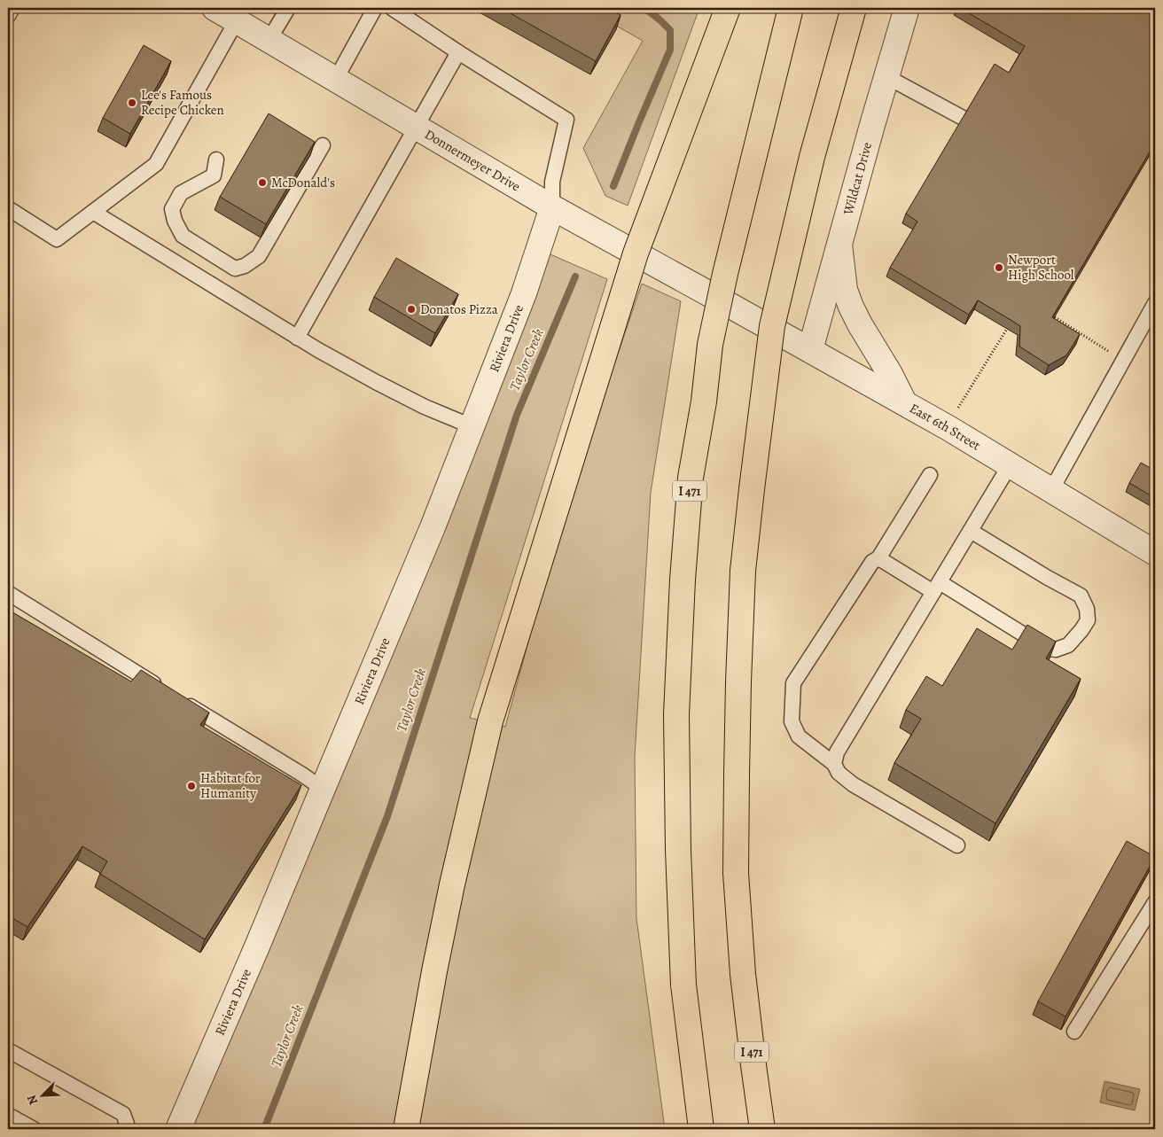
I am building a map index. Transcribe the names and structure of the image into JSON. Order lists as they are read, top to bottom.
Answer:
{
  "streets": {
    "highway": ["I 471"],
    "street": [
      "Donnermeyer Drive",
      "Wildcat Drive",
      "Riviera Drive",
      "East 6th Street"
    ]
  },
  "crossings": [
    ["Donnermeyer Drive", "Riviera Drive"],
    ["Donnermeyer Drive", "East 6th Street"],
    ["Wildcat Drive", "East 6th Street"]
  ],
  "water": ["Taylor Creek"],
  "places": [
    "Lee's Famous Recipe Chicken",
    "McDonald's",
    "Newport High School",
    "Donatos Pizza",
    "Habitat for Humanity"
  ],
  "north": "bottom left"
}
